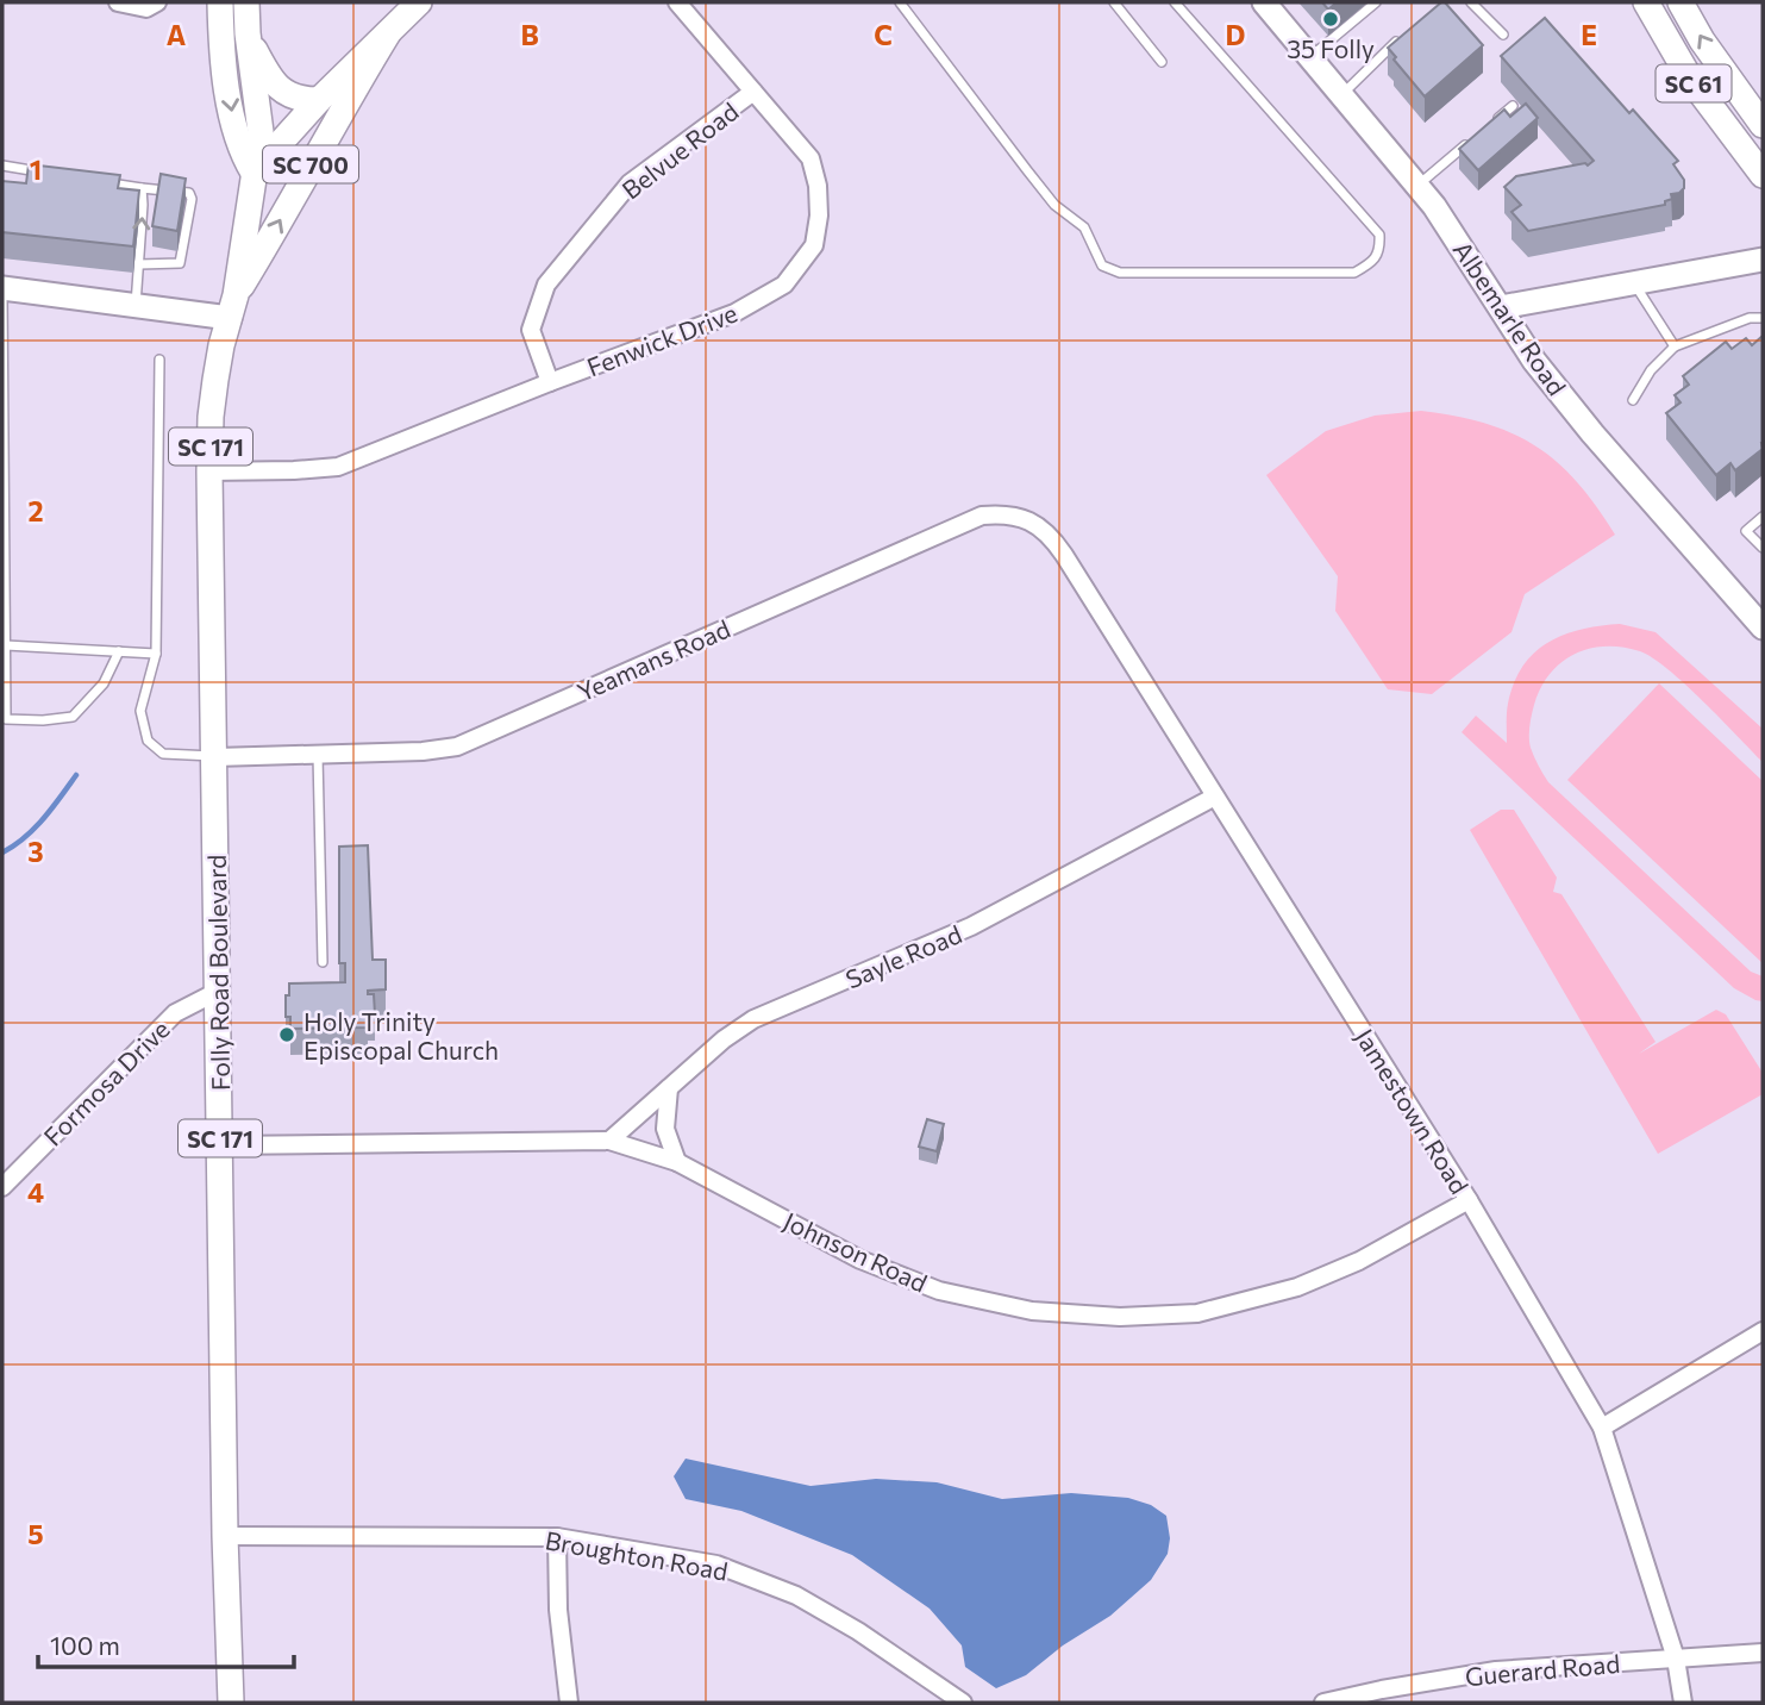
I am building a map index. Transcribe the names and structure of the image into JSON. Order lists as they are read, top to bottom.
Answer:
{
  "streets": {
    "main road": [
      "SC 61",
      "SC 700",
      "SC 171",
      "Folly Road Boulevard"
    ],
    "street": [
      "Belvue Road",
      "Albemarle Road",
      "Fenwick Drive",
      "Yeamans Road",
      "Sayle Road",
      "Formosa Drive",
      "Jamestown Road",
      "Johnson Road",
      "Broughton Road",
      "Guerard Road"
    ]
  },
  "crossings": [
    ["Belvue Road", "Fenwick Drive"],
    ["Fenwick Drive", "Folly Road Boulevard"],
    ["Yeamans Road", "Folly Road Boulevard"],
    ["Yeamans Road", "Jamestown Road"],
    ["Sayle Road", "Jamestown Road"],
    ["Sayle Road", "Johnson Road"],
    ["Folly Road Boulevard", "Formosa Drive"],
    ["Folly Road Boulevard", "Johnson Road"],
    ["Folly Road Boulevard", "Broughton Road"],
    ["Jamestown Road", "Johnson Road"],
    ["Jamestown Road", "Guerard Road"]
  ],
  "places": ["35 Folly", "Holy Trinity Episcopal Church"],
  "scale_bar": "100 m",
  "grid": {
    "columns": [
      "A",
      "B",
      "C",
      "D",
      "E"
    ],
    "rows": [
      "1",
      "2",
      "3",
      "4",
      "5"
    ]
  }
}
